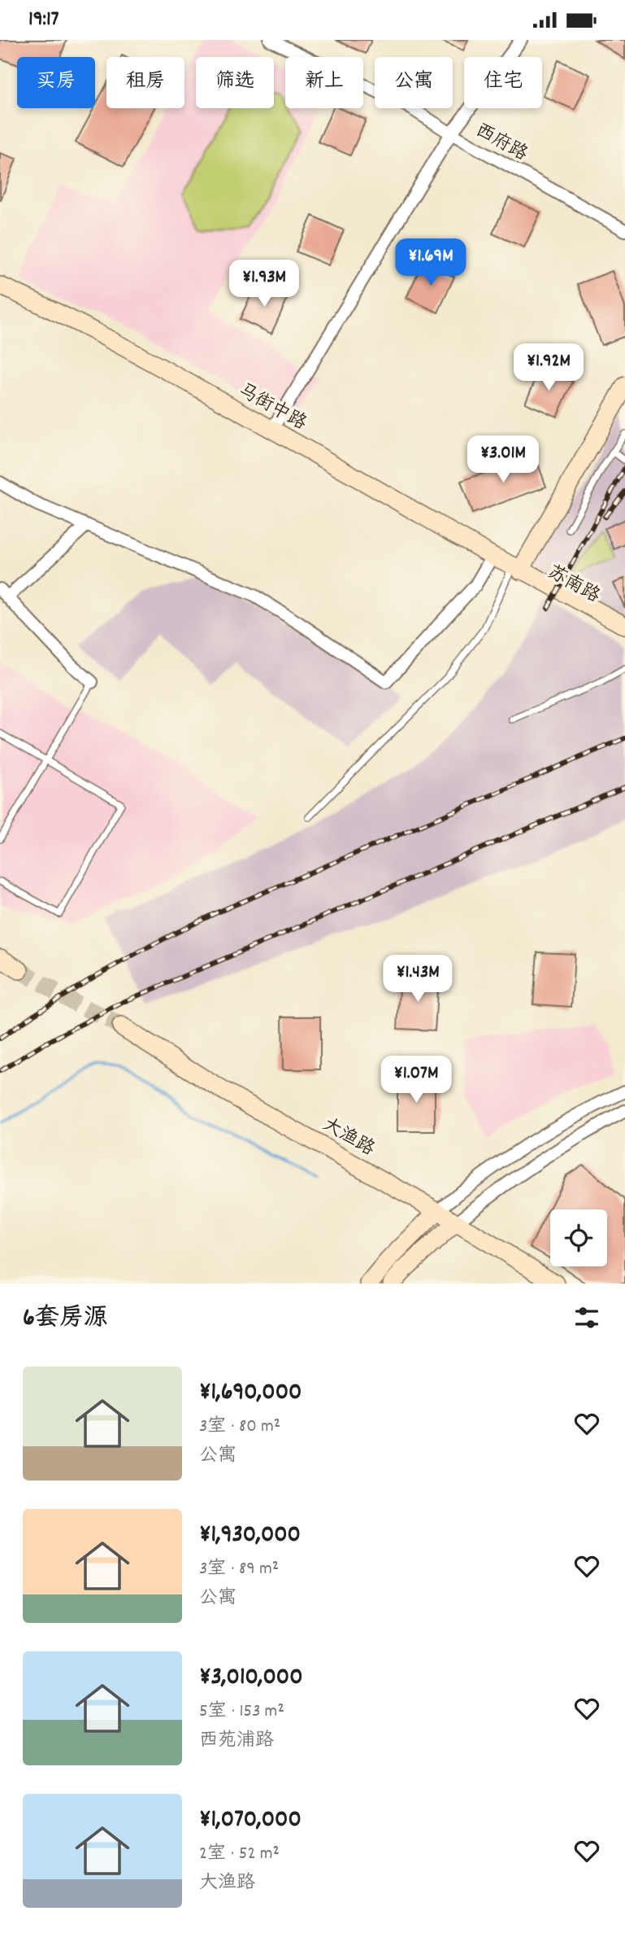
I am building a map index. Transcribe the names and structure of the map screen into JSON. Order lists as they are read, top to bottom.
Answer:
{
  "streets": {
    "street": [
      "西府路",
      "马街中路",
      "苏南路",
      "大渔路"
    ]
  },
  "crossings": [
    ["马街中路", "苏南路"]
  ],
  "page": {
    "status": "19:17",
    "chip": [
      "买房",
      "租房",
      "筛选",
      "新上",
      "公寓",
      "住宅"
    ],
    "price": [
      "¥1.69M",
      "¥1.93M",
      "¥1.92M",
      "¥3.01M",
      "¥1.43M",
      "¥1.07M"
    ],
    "heading": "6套房源",
    "list": [
      {
        "name": "¥1,690,000",
        "note": "3室 · 80 m² · 公寓"
      },
      {
        "name": "¥1,930,000",
        "note": "3室 · 89 m² · 公寓"
      },
      {
        "name": "¥3,010,000",
        "note": "5室 · 153 m² · 西苑浦路"
      },
      {
        "name": "¥1,070,000",
        "note": "2室 · 52 m² · 大渔路"
      }
    ]
  }
}
